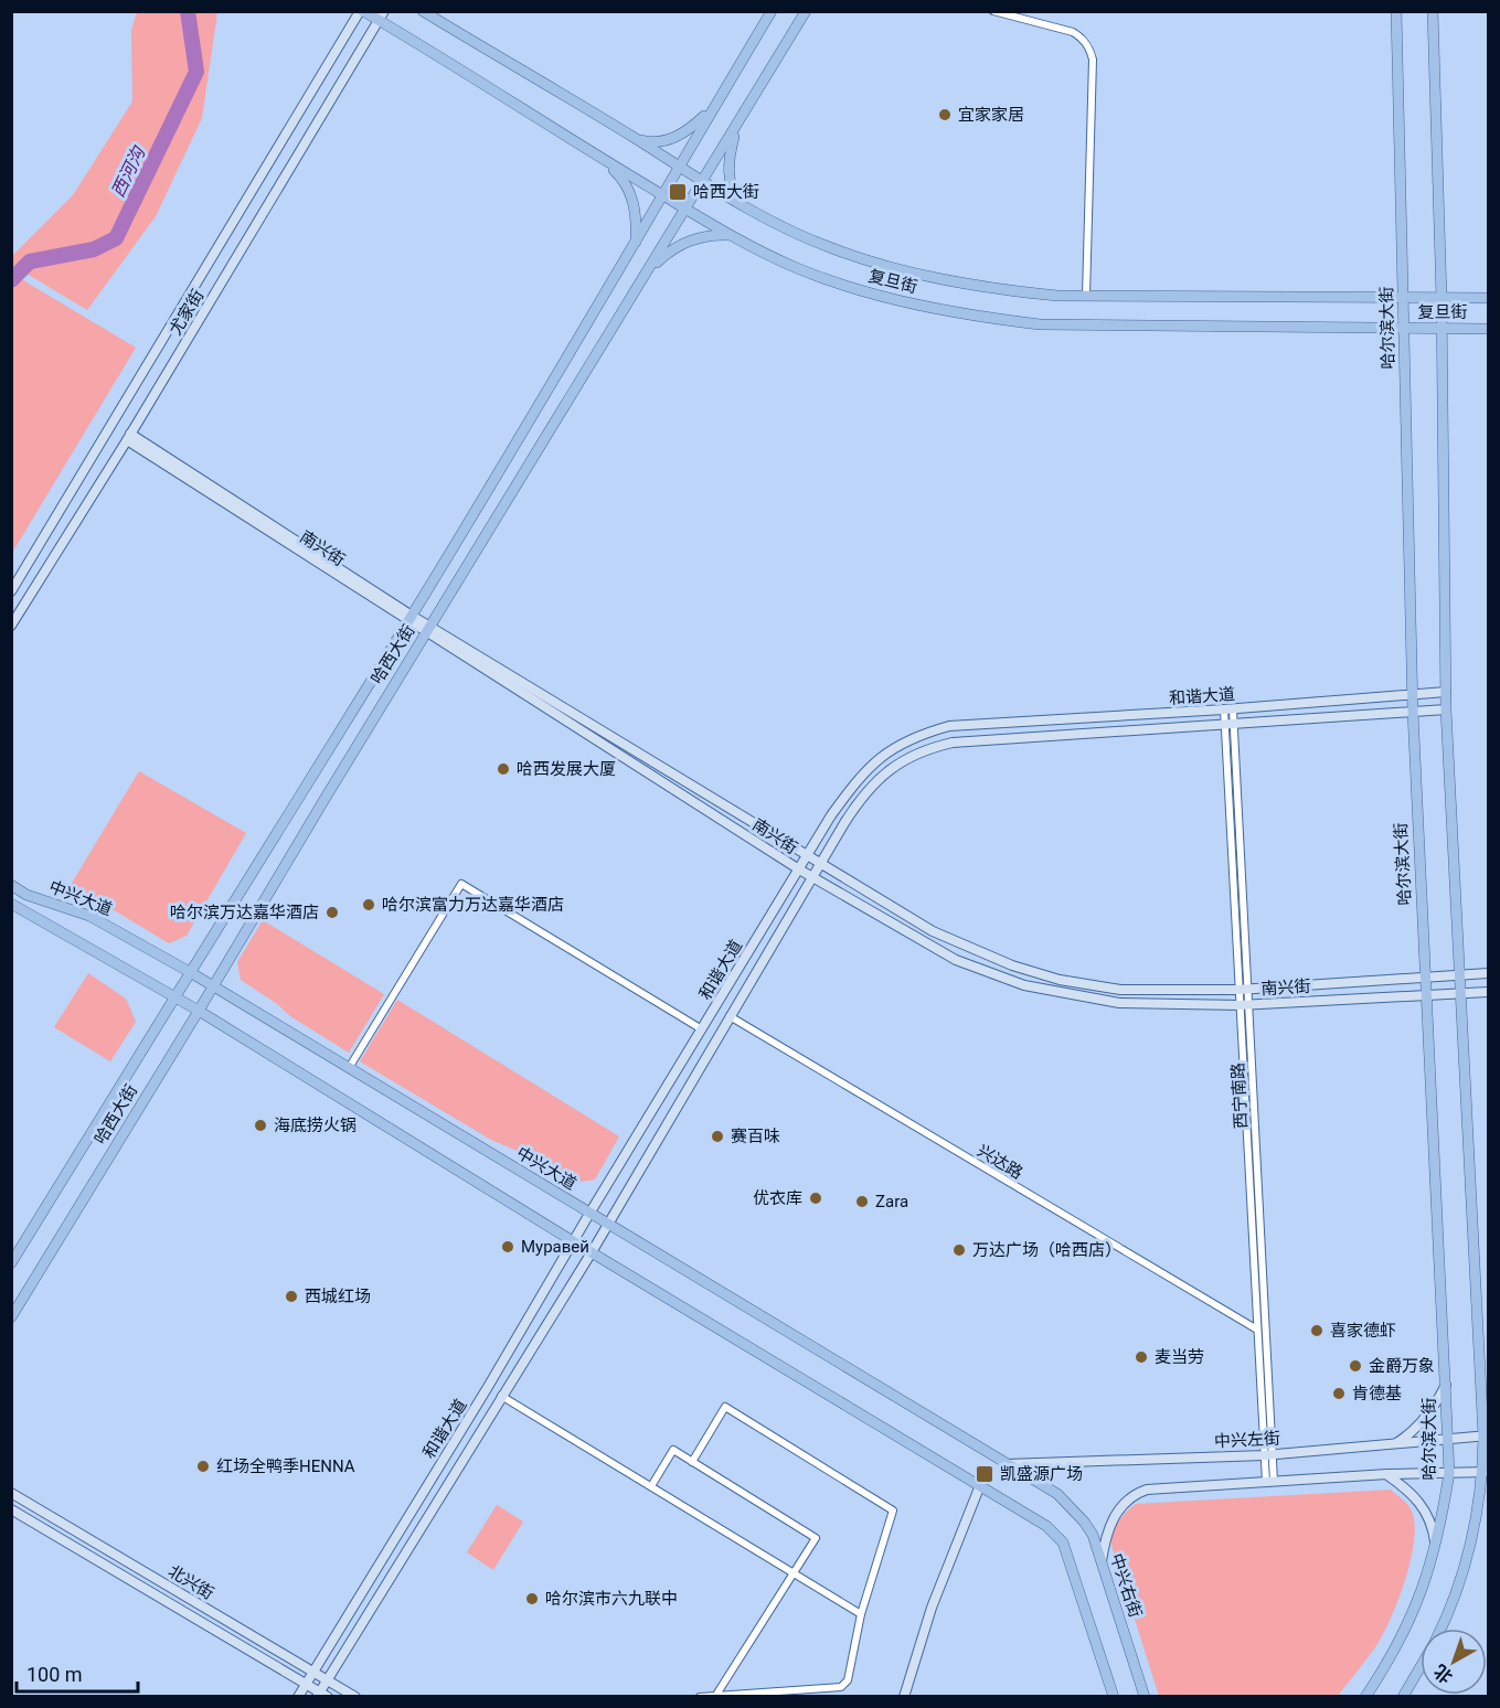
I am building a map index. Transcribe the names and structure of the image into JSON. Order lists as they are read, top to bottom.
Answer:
{
  "streets": {
    "main road": [
      "复旦街",
      "尤家街",
      "哈尔滨大街",
      "南兴街",
      "哈西大街",
      "和谐大道",
      "中兴大道",
      "中兴左街",
      "北兴街",
      "中兴右街"
    ],
    "street": ["西宁南路", "兴达路"]
  },
  "crossings": [
    ["复旦街", "尤家街"],
    ["复旦街", "哈尔滨大街"],
    ["复旦街", "哈西大街"],
    ["尤家街", "南兴街"],
    ["哈尔滨大街", "南兴街"],
    ["哈尔滨大街", "和谐大道"],
    ["哈尔滨大街", "中兴左街"],
    ["南兴街", "哈西大街"],
    ["南兴街", "和谐大道"],
    ["南兴街", "西宁南路"],
    ["哈西大街", "中兴大道"],
    ["和谐大道", "中兴大道"],
    ["和谐大道", "西宁南路"],
    ["和谐大道", "兴达路"],
    ["和谐大道", "北兴街"],
    ["中兴大道", "中兴左街"],
    ["中兴大道", "中兴右街"],
    ["西宁南路", "兴达路"],
    ["西宁南路", "中兴左街"]
  ],
  "water": ["西河沟"],
  "places": {
    "other": [
      "宜家家居",
      "哈西发展大厦",
      "哈尔滨富力万达嘉华酒店",
      "哈尔滨万达嘉华酒店",
      "海底捞火锅",
      "赛百味",
      "优衣库",
      "Zara",
      "Муравей",
      "万达广场（哈西店）",
      "西城红场",
      "喜家德虾",
      "麦当劳",
      "金爵万象",
      "肯德基",
      "红场全鸭季HENNA",
      "哈尔滨市六九联中"
    ],
    "transit": ["哈西大街", "凯盛源广场"]
  },
  "scale_bar": "100 m",
  "north": "bottom left"
}
